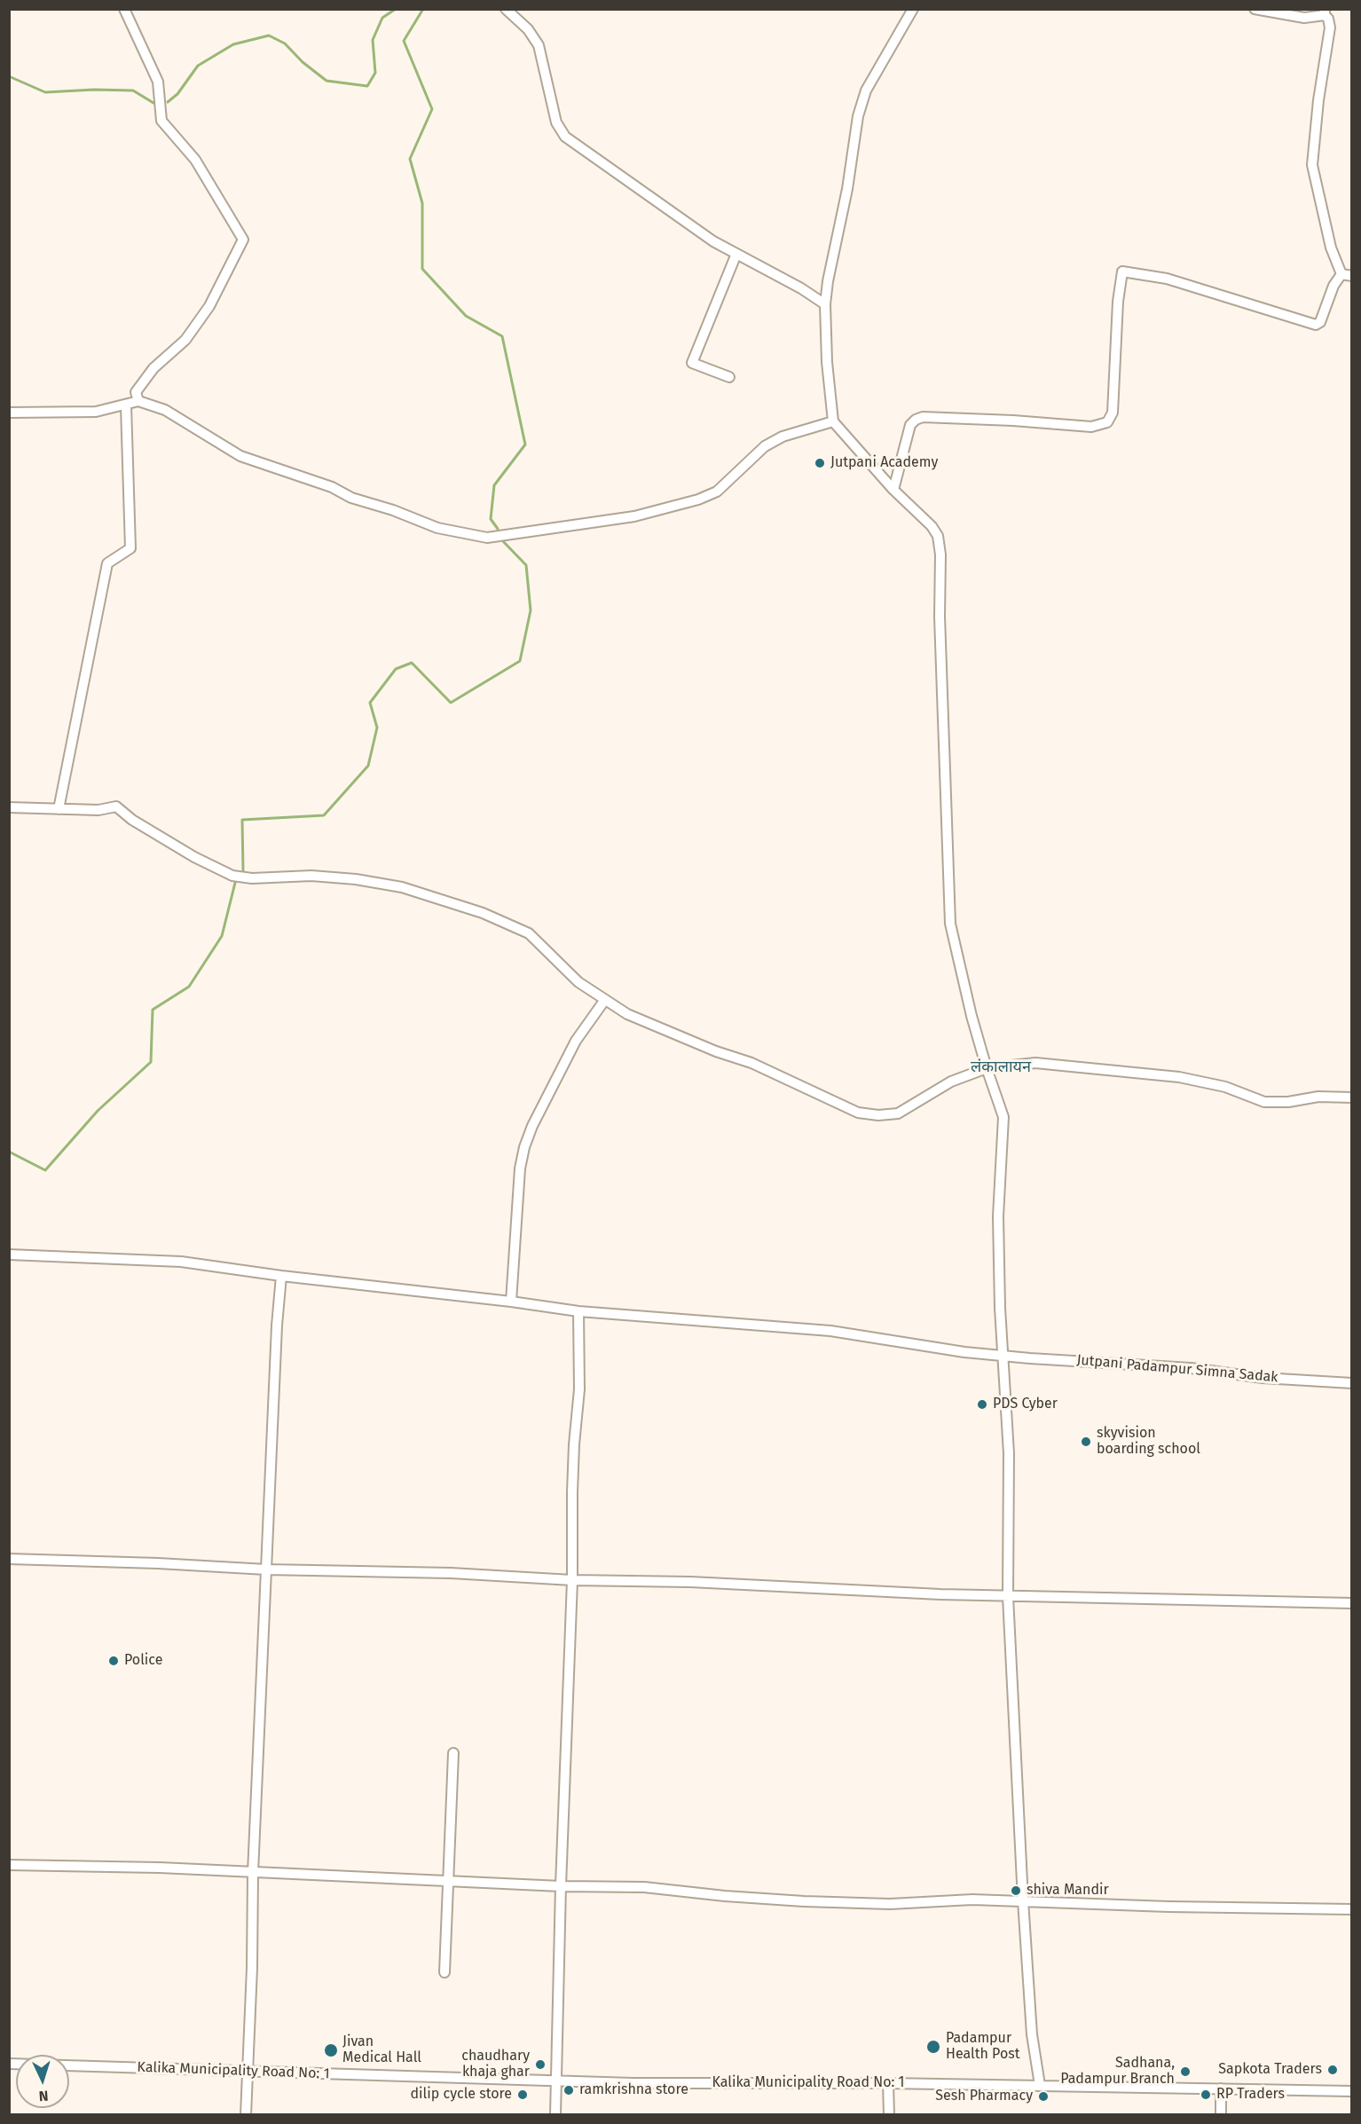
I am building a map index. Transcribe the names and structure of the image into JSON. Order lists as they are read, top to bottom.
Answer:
{
  "streets": {
    "street": ["Jutpani Padampur Simna Sadak", "Kalika Municipality Road No: 1"]
  },
  "districts": ["लंकालायन"],
  "places": [
    "Jutpani Academy",
    "PDS Cyber",
    "skyvision boarding school",
    "Police",
    "shiva Mandir",
    "Padampur Health Post",
    "Jivan Medical Hall",
    "chaudhary khaja ghar",
    "Sapkota Traders",
    "Sadhana, Padampur Branch",
    "ramkrishna store",
    "dilip cycle store",
    "RP Traders",
    "Sesh Pharmacy"
  ],
  "north": "bottom"
}
